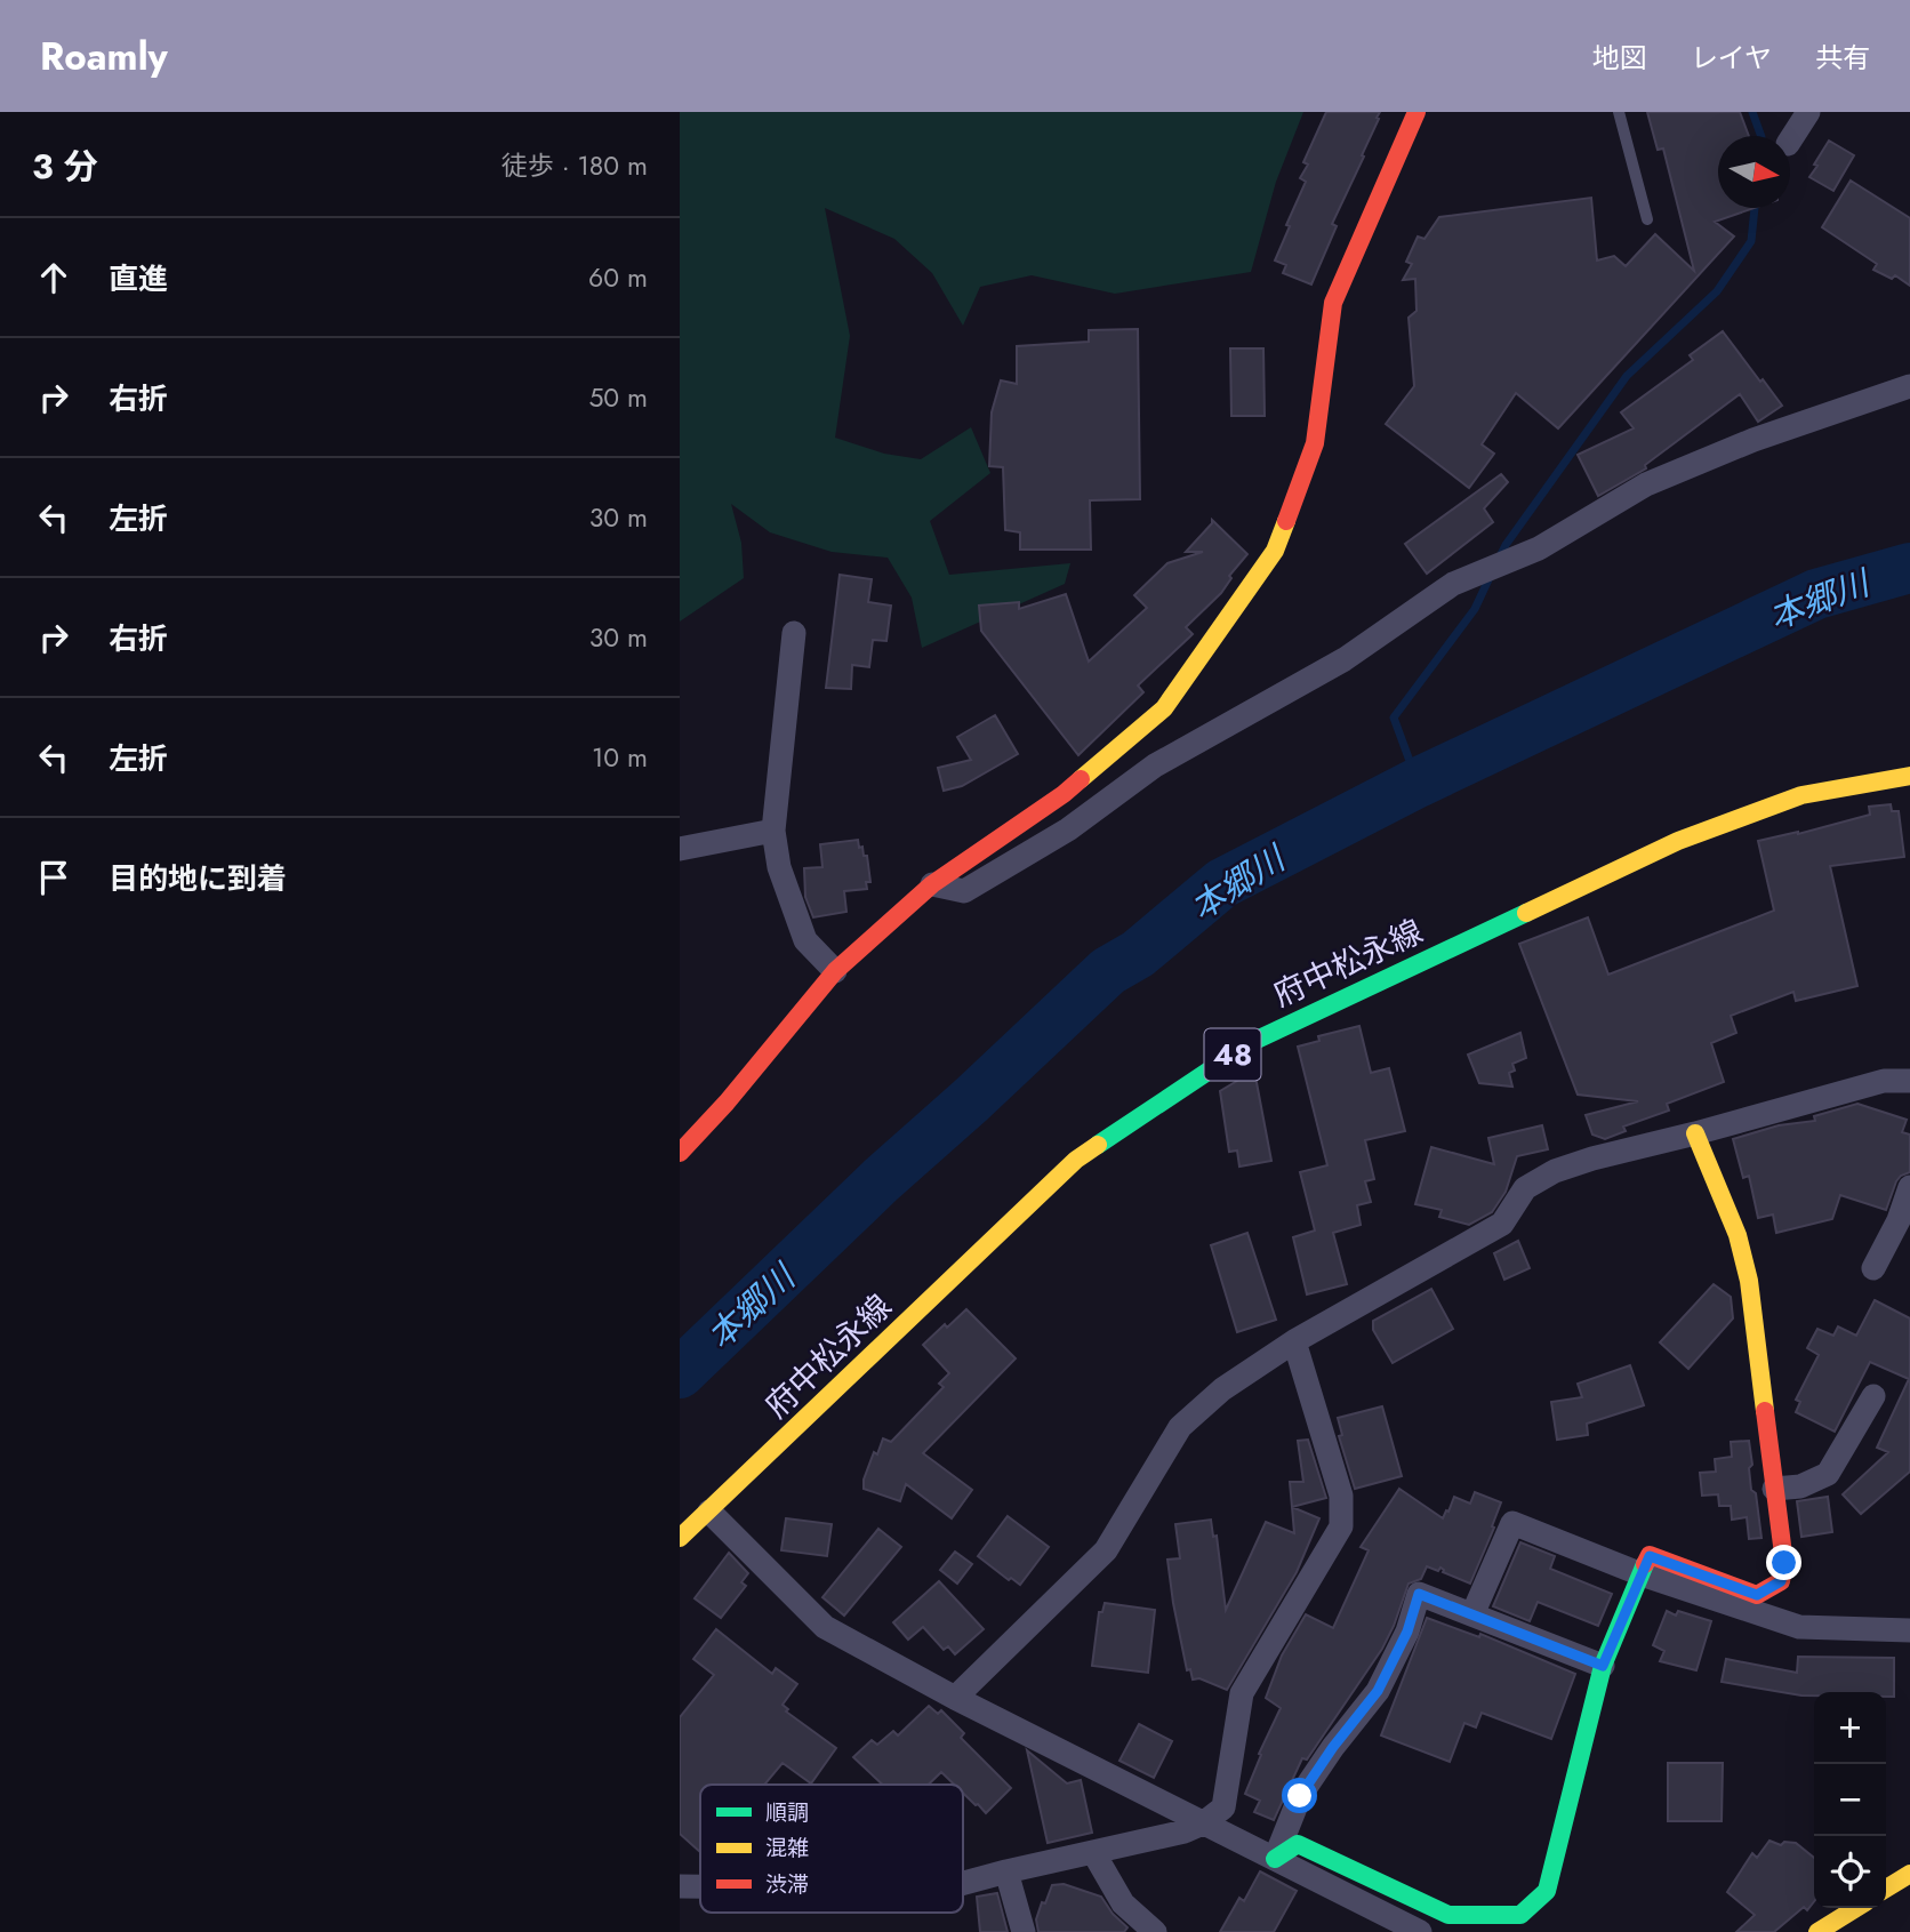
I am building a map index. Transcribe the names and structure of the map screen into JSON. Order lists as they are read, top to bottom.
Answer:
{
  "streets": {
    "street": ["府中松永線", "48"]
  },
  "water": ["本郷川"],
  "legend": ["順調", "混雑", "渋滞"],
  "north": "right",
  "page": {
    "header": "Roamly",
    "nav": ["地図", "レイヤ", "共有"],
    "heading": ["3 分", "徒歩 · 180 m"],
    "list": [
      ["直進", "60 m"],
      ["右折", "50 m"],
      ["左折", "30 m"],
      ["右折", "30 m"],
      ["左折", "10 m"],
      "目的地に到着"
    ],
    "map_buttons": ["+", "−"]
  }
}
